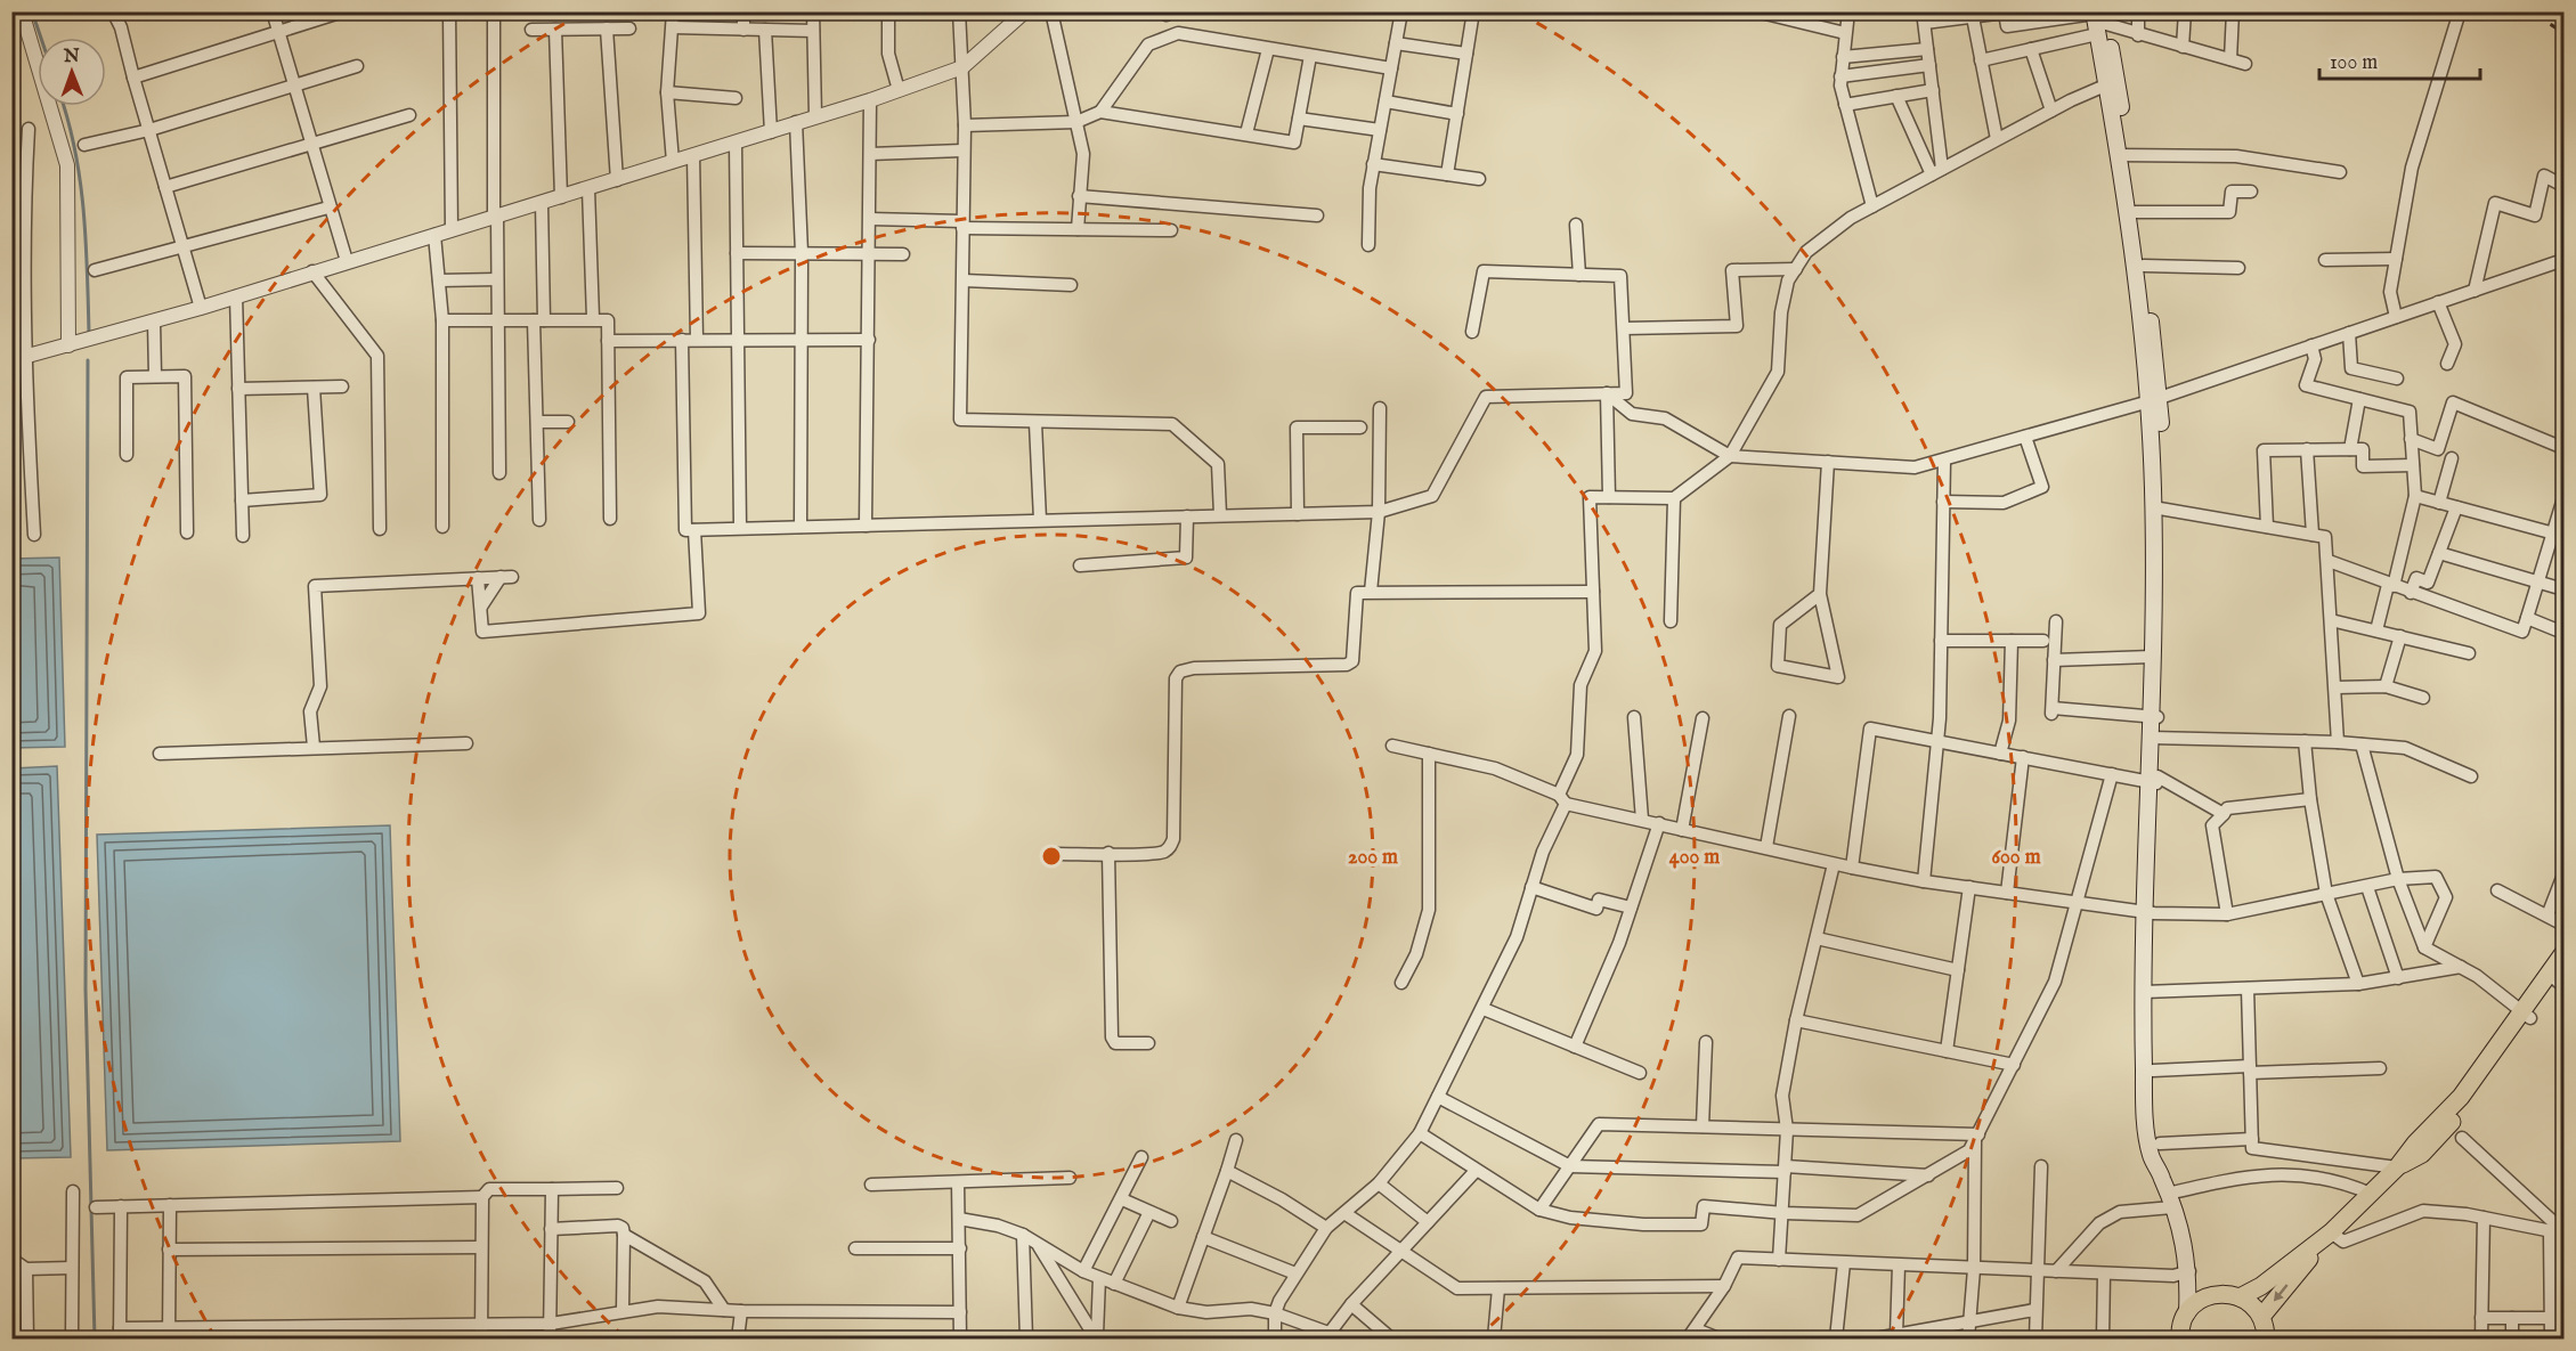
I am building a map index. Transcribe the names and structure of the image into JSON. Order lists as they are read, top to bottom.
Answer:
{
  "scale_bar": "100 m",
  "north": "top",
  "rings": ["200 m", "400 m", "600 m"]
}
